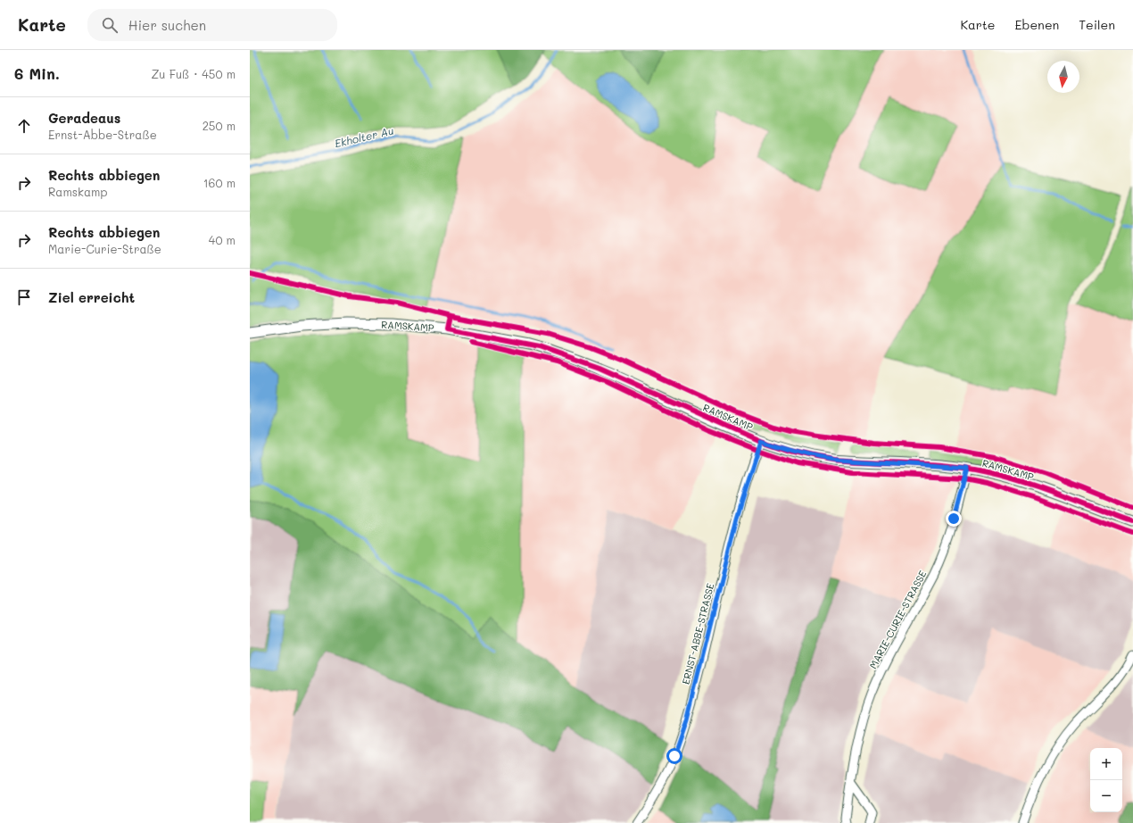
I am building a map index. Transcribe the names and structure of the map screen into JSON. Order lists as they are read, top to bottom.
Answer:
{
  "streets": {
    "street": ["RAMSKAMP", "MARIE-CURIE-STRASSE", "ERNST-ABBE-STRASSE"]
  },
  "crossings": [
    ["RAMSKAMP", "MARIE-CURIE-STRASSE"],
    ["RAMSKAMP", "ERNST-ABBE-STRASSE"]
  ],
  "water": ["Ekholter Au"],
  "north": "bottom",
  "page": {
    "header": "Karte",
    "search": "Hier suchen",
    "nav": ["Karte", "Ebenen", "Teilen"],
    "heading": ["6 Min.", "Zu Fuß · 450 m"],
    "list": [
      ["Geradeaus", "Ernst-Abbe-Straße", "250 m"],
      ["Rechts abbiegen", "Ramskamp", "160 m"],
      ["Rechts abbiegen", "Marie-Curie-Straße", "40 m"],
      "Ziel erreicht"
    ],
    "map_buttons": ["+", "−"]
  }
}
